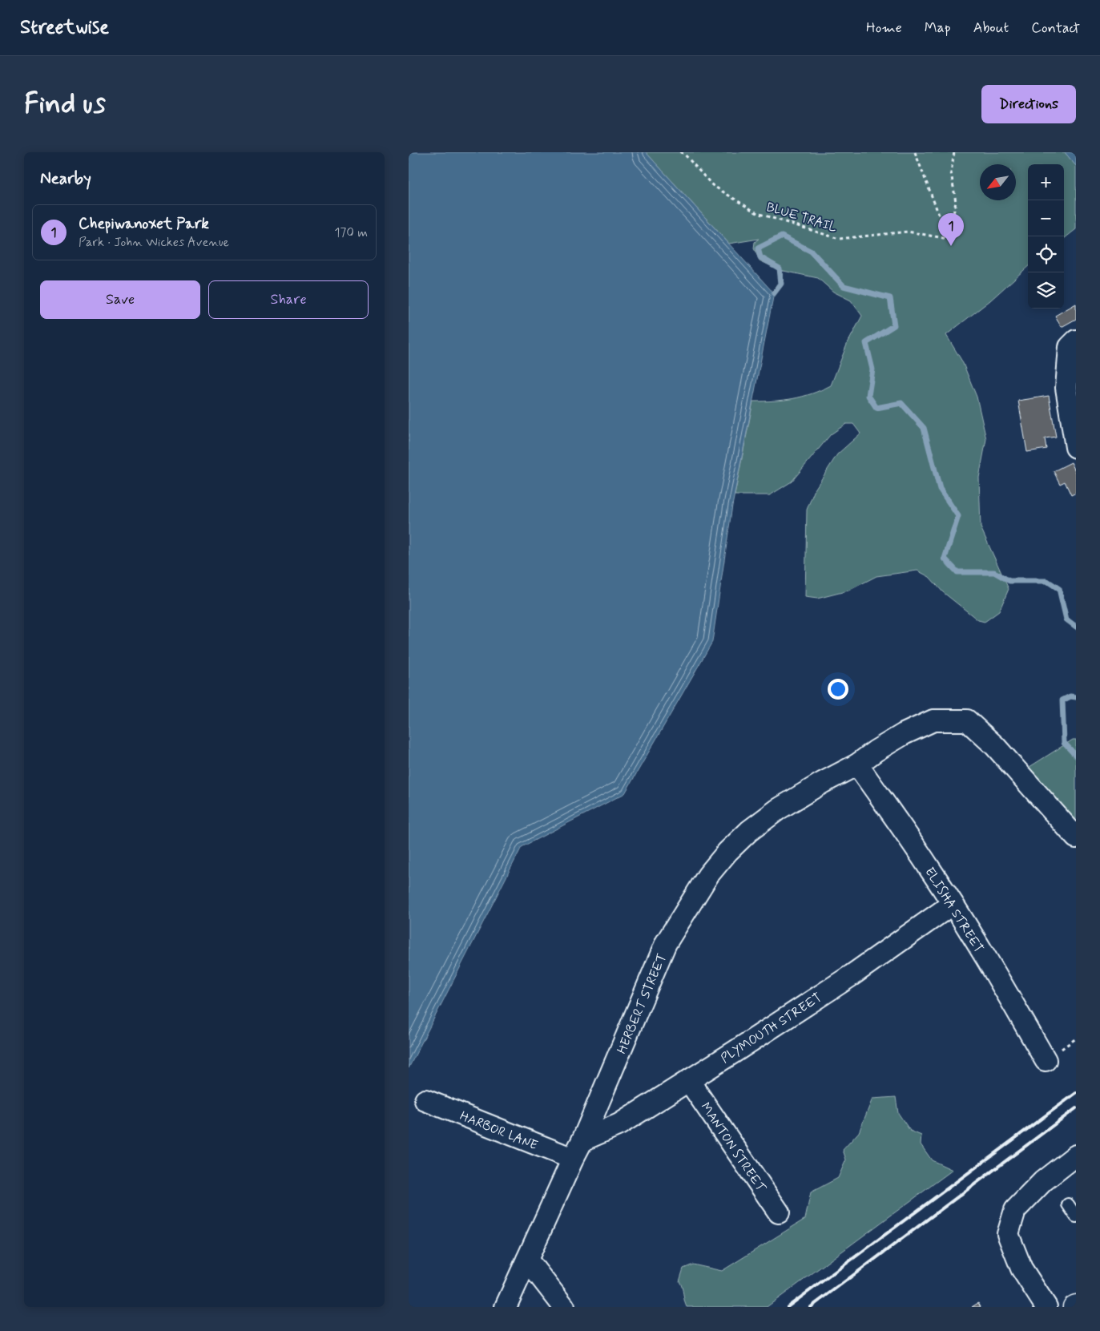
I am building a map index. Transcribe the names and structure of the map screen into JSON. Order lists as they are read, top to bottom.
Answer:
{
  "streets": {
    "street": [
      "ELISHA STREET",
      "HERBERT STREET",
      "PLYMOUTH STREET",
      "HARBOR LANE",
      "MANTON STREET"
    ],
    "path": ["BLUE TRAIL"]
  },
  "crossings": [
    ["ELISHA STREET", "HERBERT STREET"],
    ["ELISHA STREET", "PLYMOUTH STREET"],
    ["HERBERT STREET", "PLYMOUTH STREET"],
    ["HERBERT STREET", "HARBOR LANE"],
    ["PLYMOUTH STREET", "MANTON STREET"]
  ],
  "north": "bottom left",
  "page": {
    "header": "Streetwise",
    "nav": [
      "Home",
      "Map",
      "About",
      "Contact"
    ],
    "buttons": [
      "Directions",
      ["Save", "Share"]
    ],
    "title": "Find us",
    "heading": "Nearby",
    "map_buttons": ["+", "−"],
    "list": [
      {
        "mark": "1",
        "name": "Chepiwanoxet Park",
        "note": "Park · John Wickes Avenue",
        "value": "170 m"
      }
    ],
    "pins": "1"
  }
}
